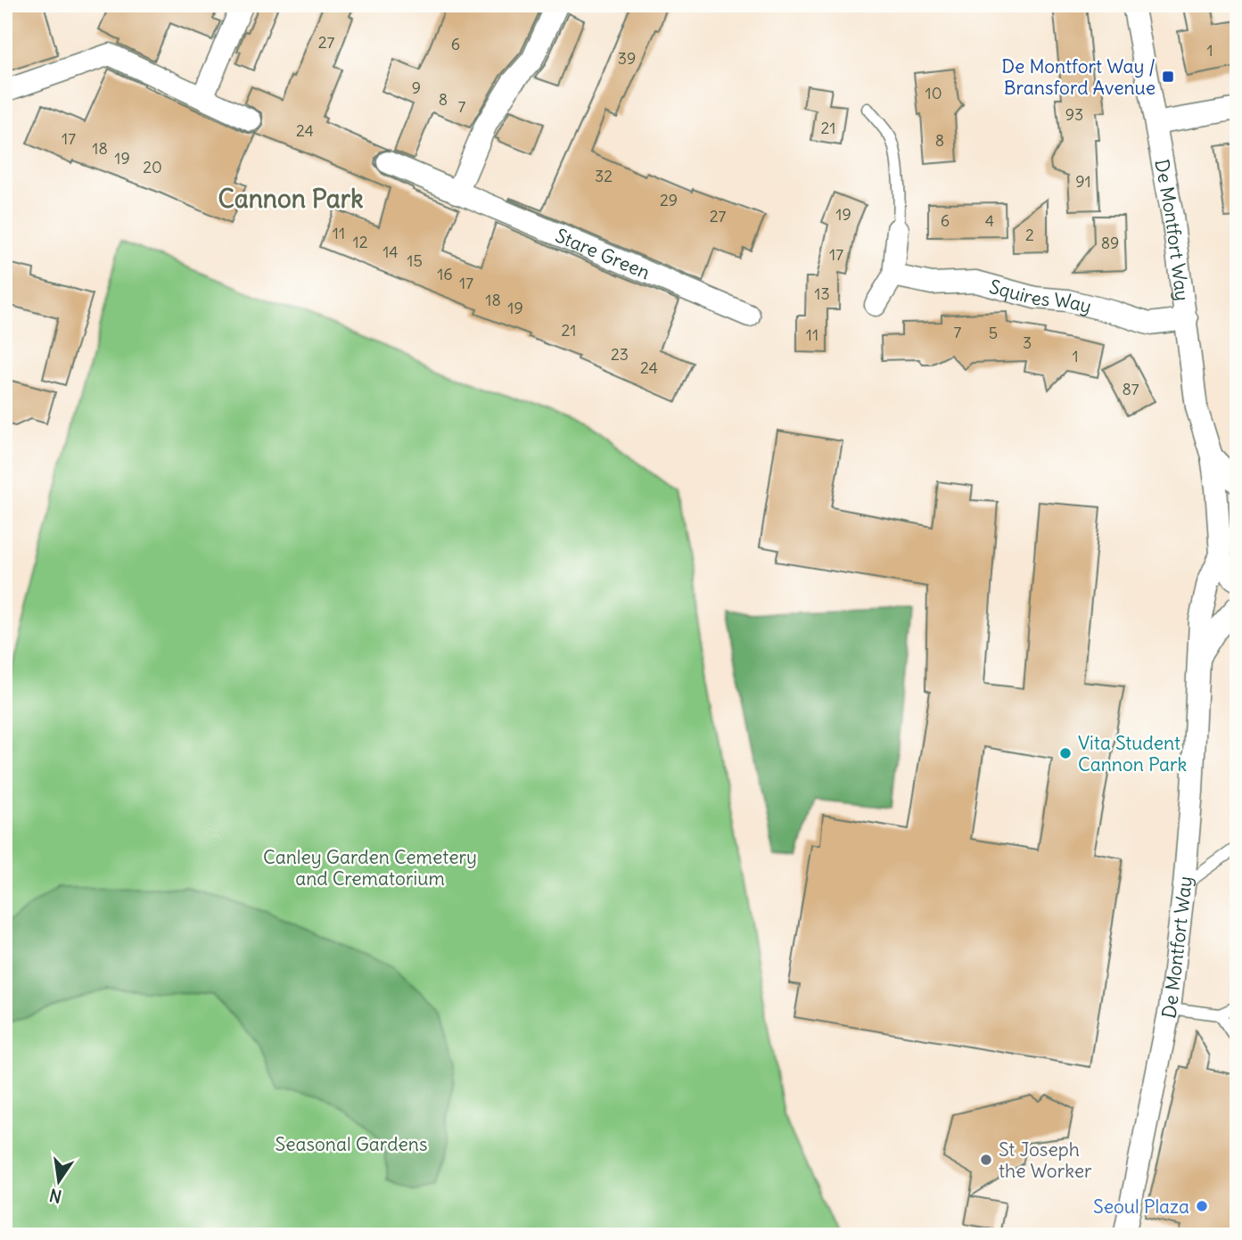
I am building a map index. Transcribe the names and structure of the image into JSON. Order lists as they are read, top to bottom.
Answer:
{
  "streets": {
    "street": ["De Montfort Way", "Stare Green", "Squires Way"]
  },
  "crossings": [
    ["De Montfort Way", "Squires Way"]
  ],
  "districts": ["Cannon Park"],
  "parks": ["Canley Garden Cemetery and Crematorium", "Seasonal Gardens"],
  "places": {
    "transit": ["De Montfort Way / Bransford Avenue"],
    "other": ["Vita Student Cannon Park", "St Joseph the Worker", "Seoul Plaza"]
  },
  "house_numbers": [
    "27",
    "6",
    "1",
    "39",
    "9",
    "10",
    "8",
    "7",
    "93",
    "21",
    "24",
    "17",
    "8",
    "18",
    "19",
    "20",
    "32",
    "91",
    "29",
    "19",
    "27",
    "6",
    "4",
    "11",
    "2",
    "12",
    "89",
    "14",
    "17",
    "15",
    "16",
    "17",
    "13",
    "18",
    "19",
    "21",
    "7",
    "5",
    "11",
    "3",
    "23",
    "1",
    "24",
    "87"
  ],
  "north": "bottom"
}
